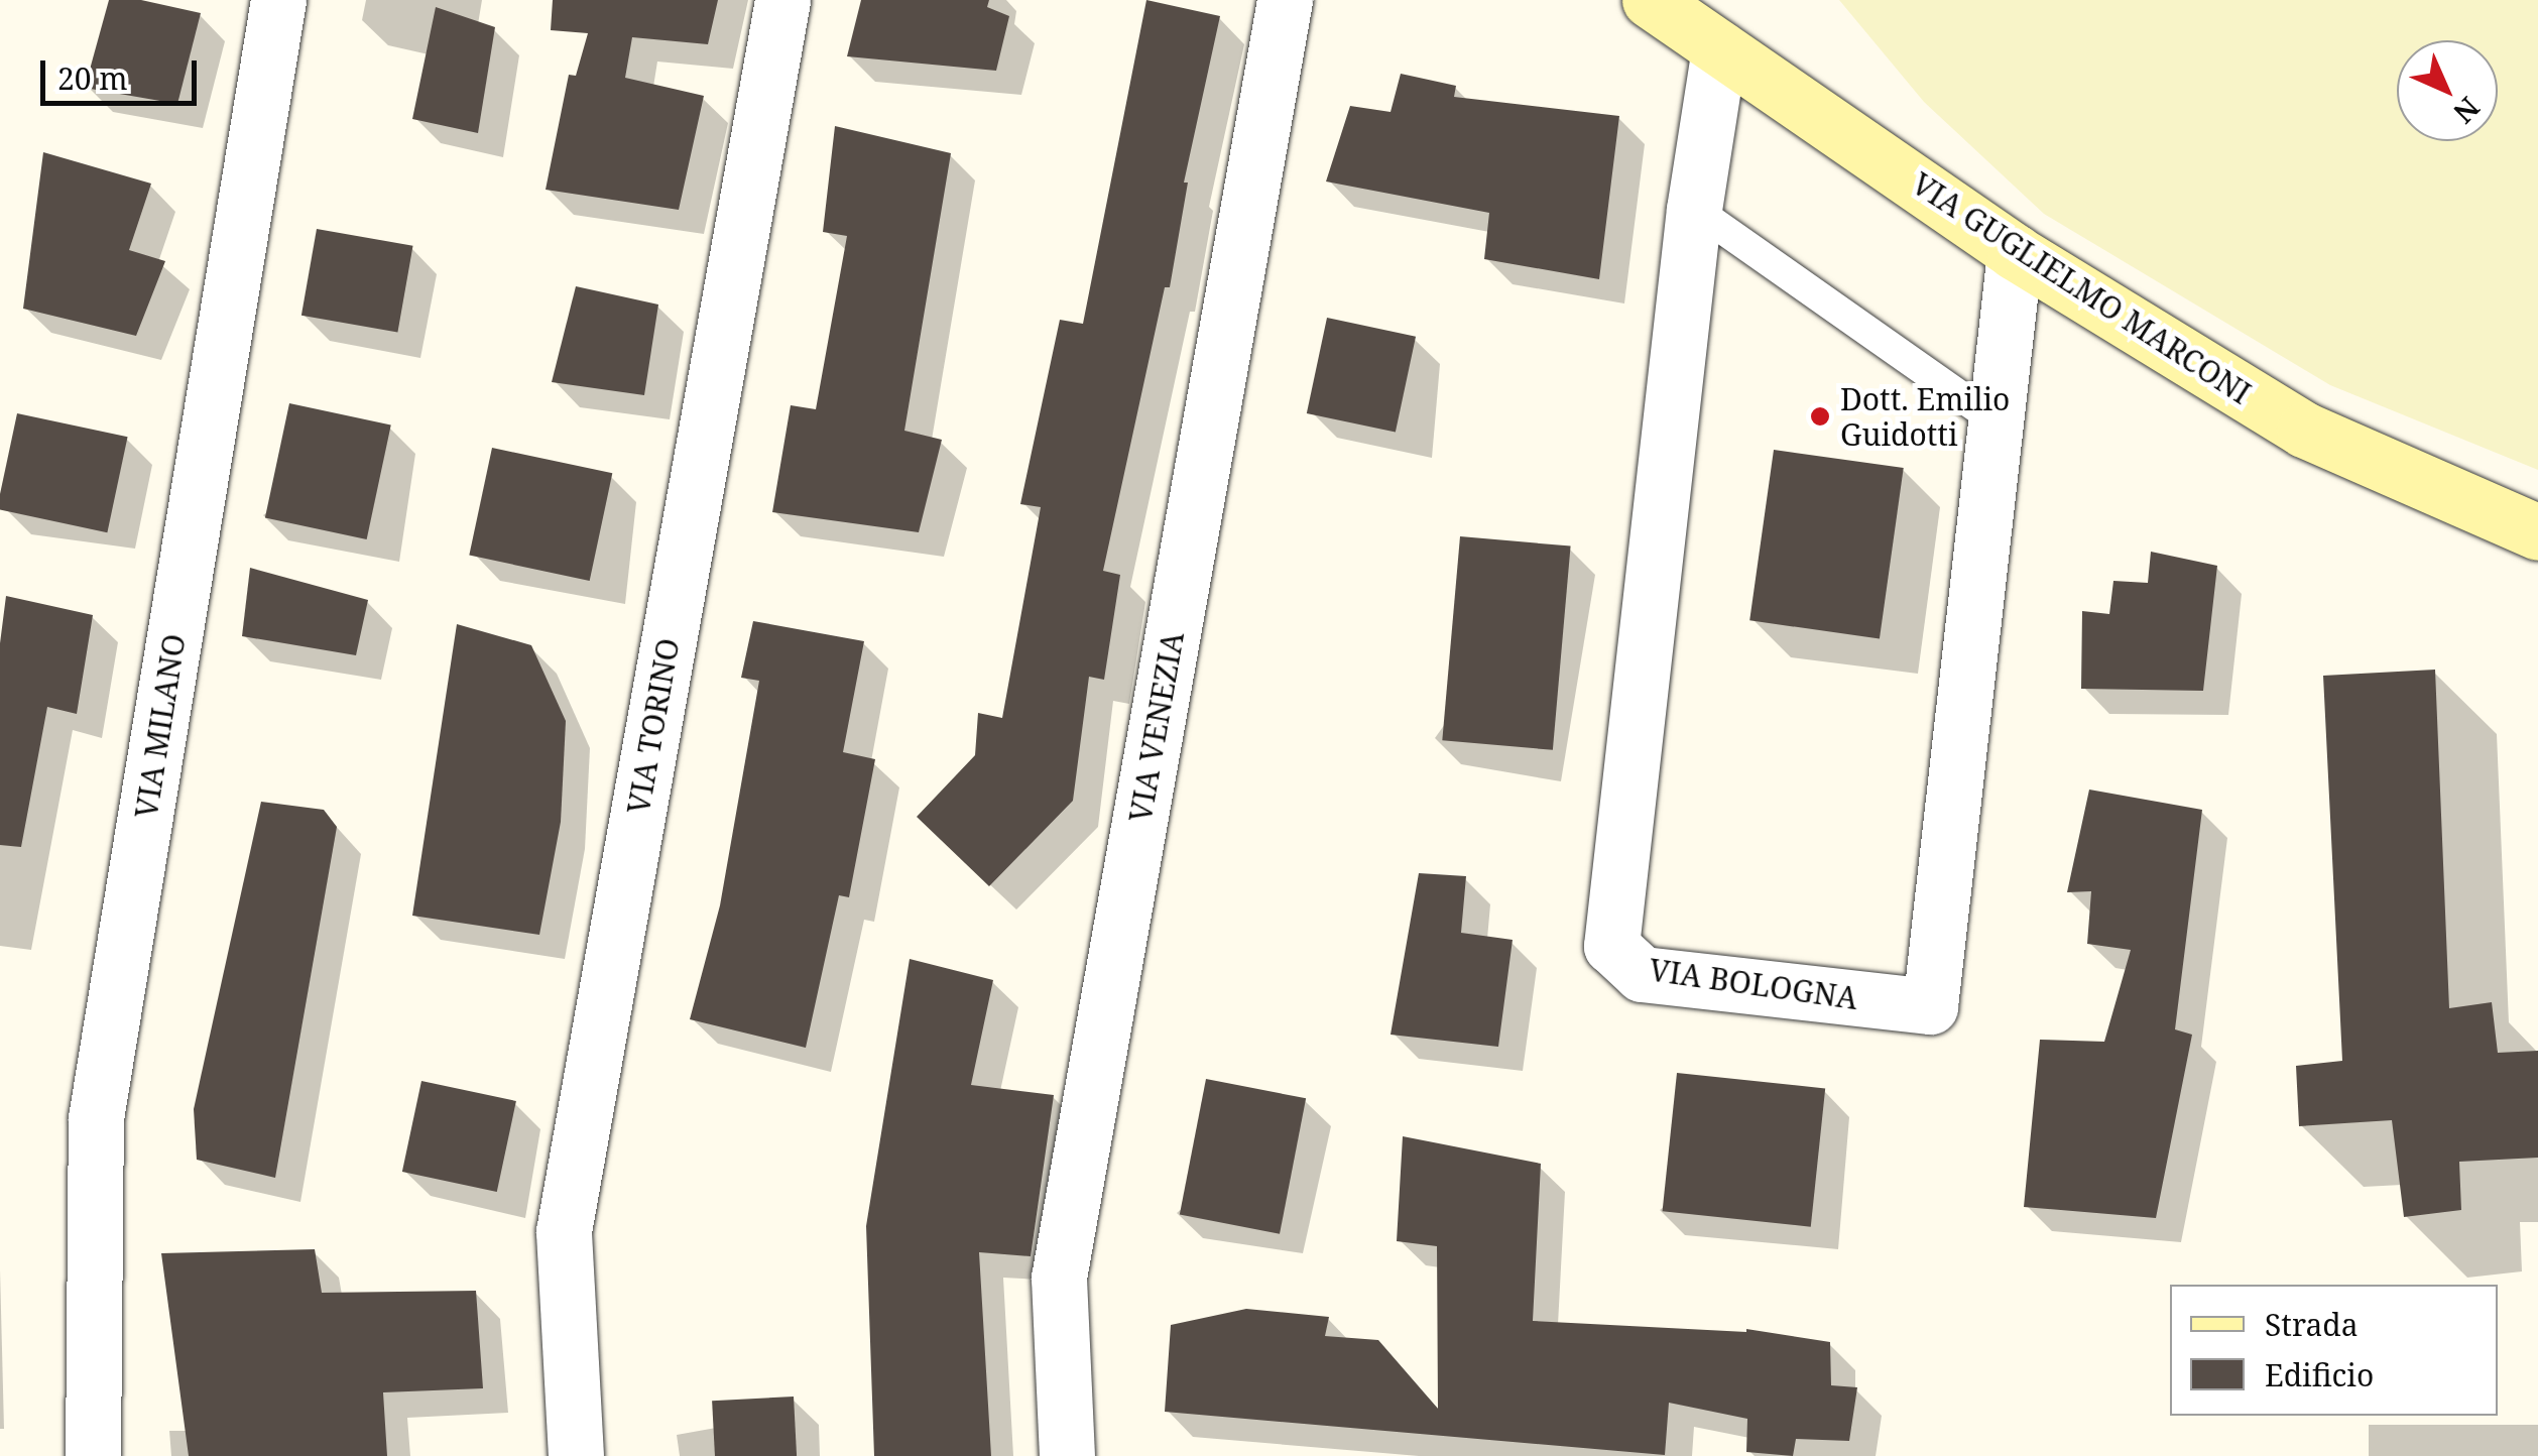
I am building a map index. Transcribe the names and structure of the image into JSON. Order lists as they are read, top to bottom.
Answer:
{
  "streets": {
    "main road": ["VIA GUGLIELMO MARCONI"],
    "street": [
      "VIA MILANO",
      "VIA TORINO",
      "VIA VENEZIA",
      "VIA BOLOGNA"
    ]
  },
  "crossings": [
    ["VIA GUGLIELMO MARCONI", "VIA BOLOGNA"]
  ],
  "places": ["Dott. Emilio Guidotti"],
  "legend": ["Strada", "Edificio"],
  "scale_bar": "20 m",
  "north": "bottom right"
}
